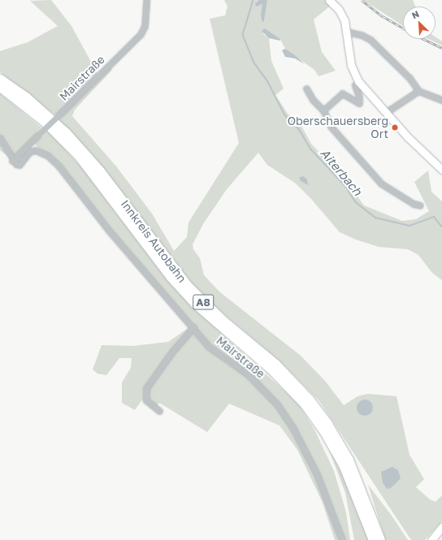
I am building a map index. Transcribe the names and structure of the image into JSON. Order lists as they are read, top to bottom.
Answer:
{
  "streets": {
    "highway": ["Innkreis Autobahn", "A8"],
    "street": ["Mairstraße"]
  },
  "water": ["Aiterbach"],
  "places": ["Oberschauersberg Ort"],
  "north": "top left"
}
